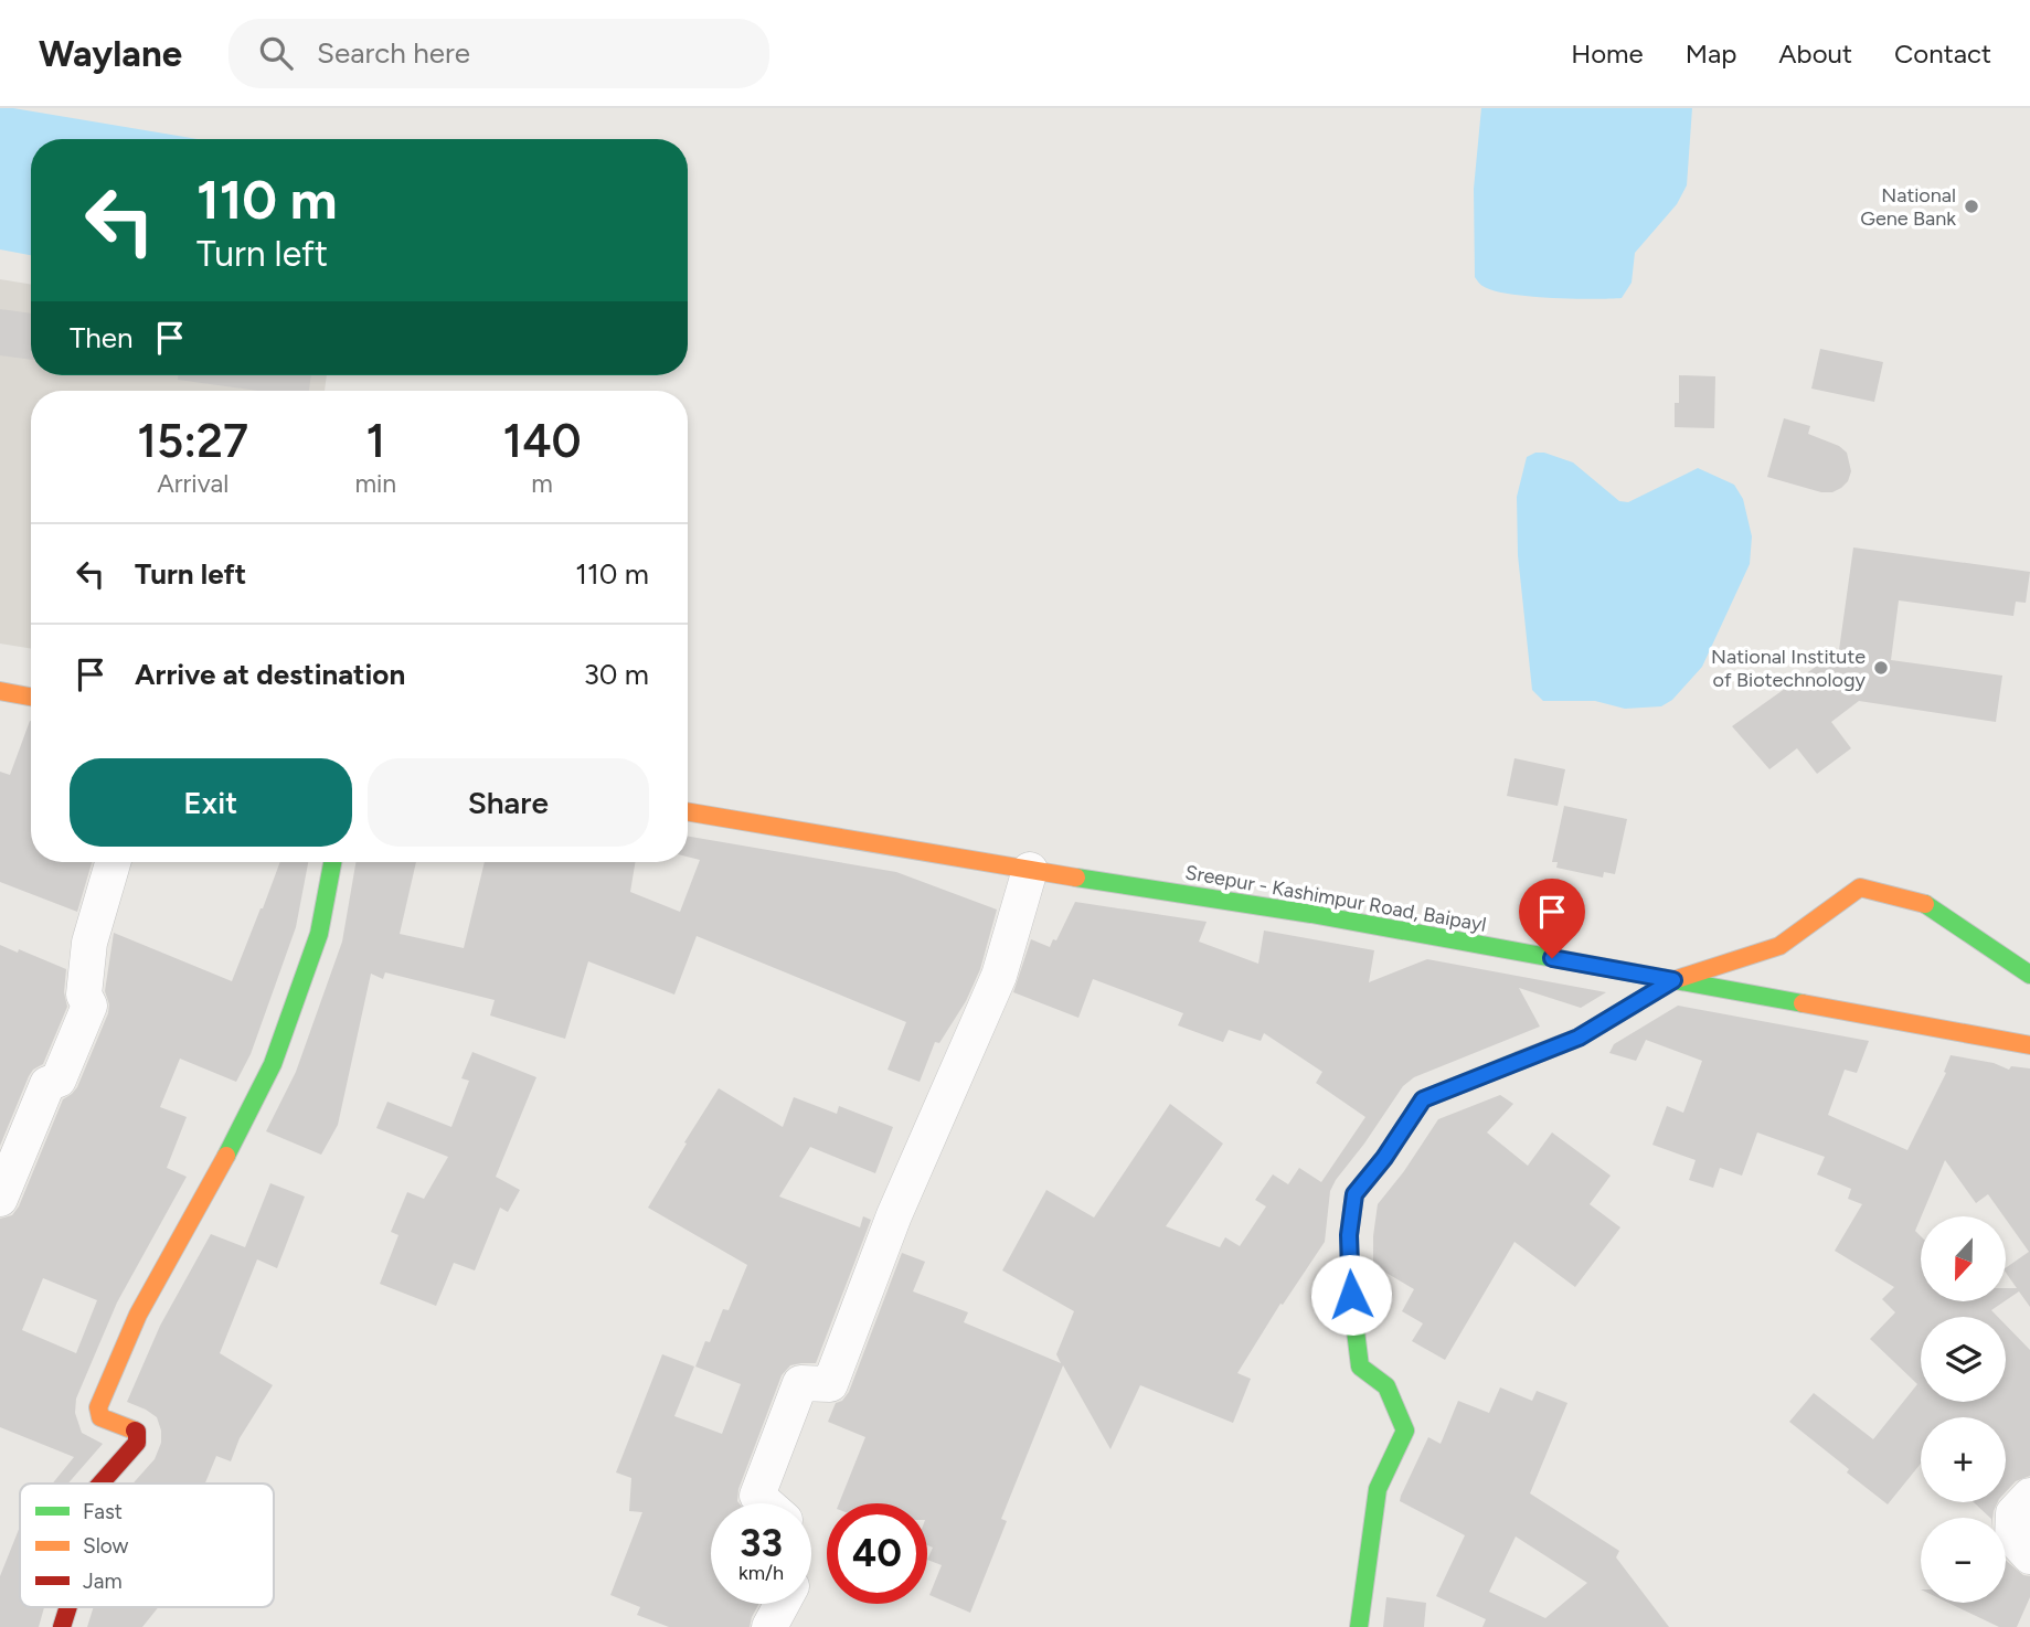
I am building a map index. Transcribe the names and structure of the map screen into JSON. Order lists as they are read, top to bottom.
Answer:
{
  "streets": {
    "street": ["Sreepur - Kashimpur Road, Baipayl"]
  },
  "places": ["National Gene Bank", "National Institute of Biotechnology"],
  "legend": ["Fast", "Slow", "Jam"],
  "north": "bottom",
  "page": {
    "header": "Waylane",
    "search": "Search here",
    "nav": [
      "Home",
      "Map",
      "About",
      "Contact"
    ],
    "turn": ["110 m", "Turn left"],
    "then": "Then",
    "eta": [
      "15:27",
      "Arrival",
      "1",
      "min",
      "140",
      "m"
    ],
    "list": [
      {
        "name": "Turn left",
        "value": "110 m"
      },
      {
        "name": "Arrive at destination",
        "value": "30 m"
      }
    ],
    "buttons": ["Exit", "Share"],
    "map_buttons": ["+", "−"],
    "speed": "33 km/h",
    "limit": "40"
  }
}
